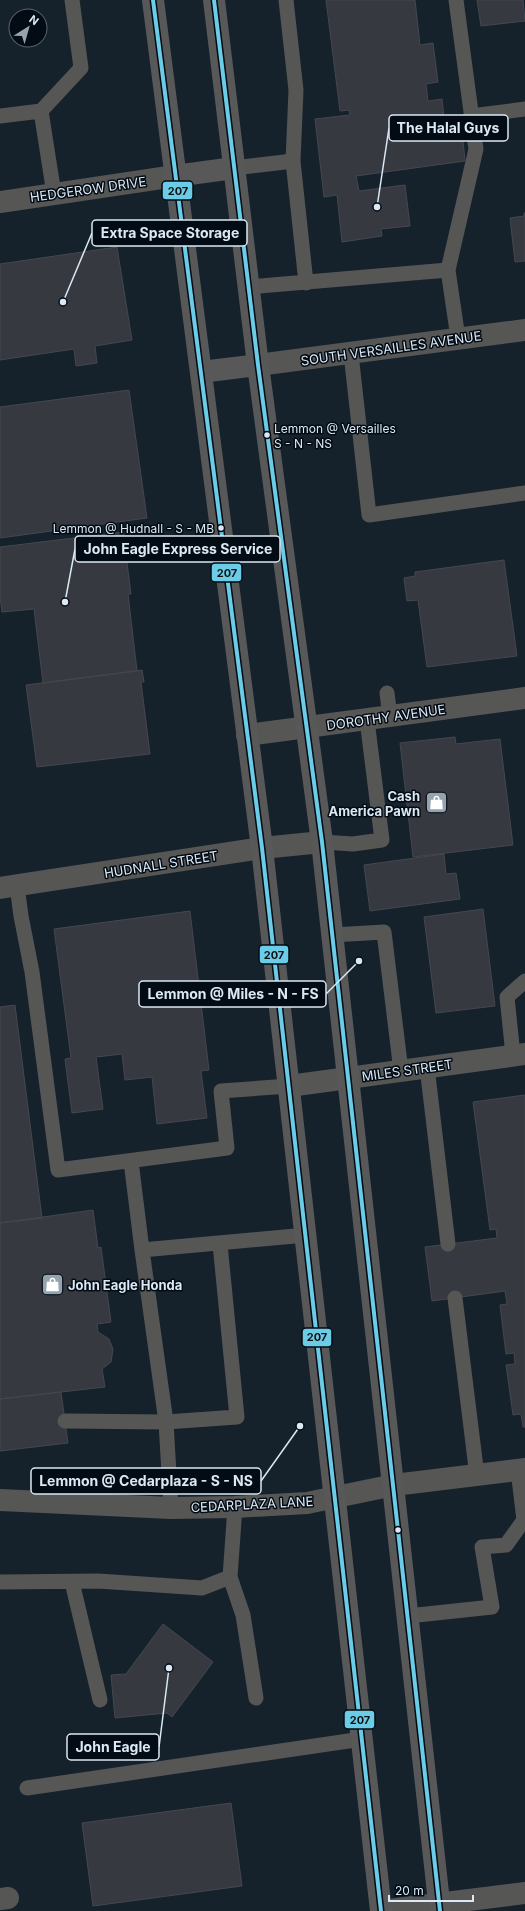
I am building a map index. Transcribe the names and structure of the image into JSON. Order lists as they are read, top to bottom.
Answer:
{
  "streets": {
    "street": [
      "HEDGEROW DRIVE",
      "SOUTH VERSAILLES AVENUE",
      "DOROTHY AVENUE",
      "HUDNALL STREET",
      "MILES STREET",
      "CEDARPLAZA LANE"
    ]
  },
  "places": {
    "other": [
      "The Halal Guys",
      "Extra Space Storage",
      "Lemmon @ Versailles S - N - NS",
      "Lemmon @ Hudnall - S - MB",
      "John Eagle Express Service",
      "Lemmon @ Miles - N - FS",
      "Lemmon @ Cedarplaza - S - NS",
      "John Eagle"
    ],
    "shop": ["Cash America Pawn", "John Eagle Honda"]
  },
  "lines": ["transit line 207"],
  "scale_bar": "20 m",
  "north": "top right"
}
